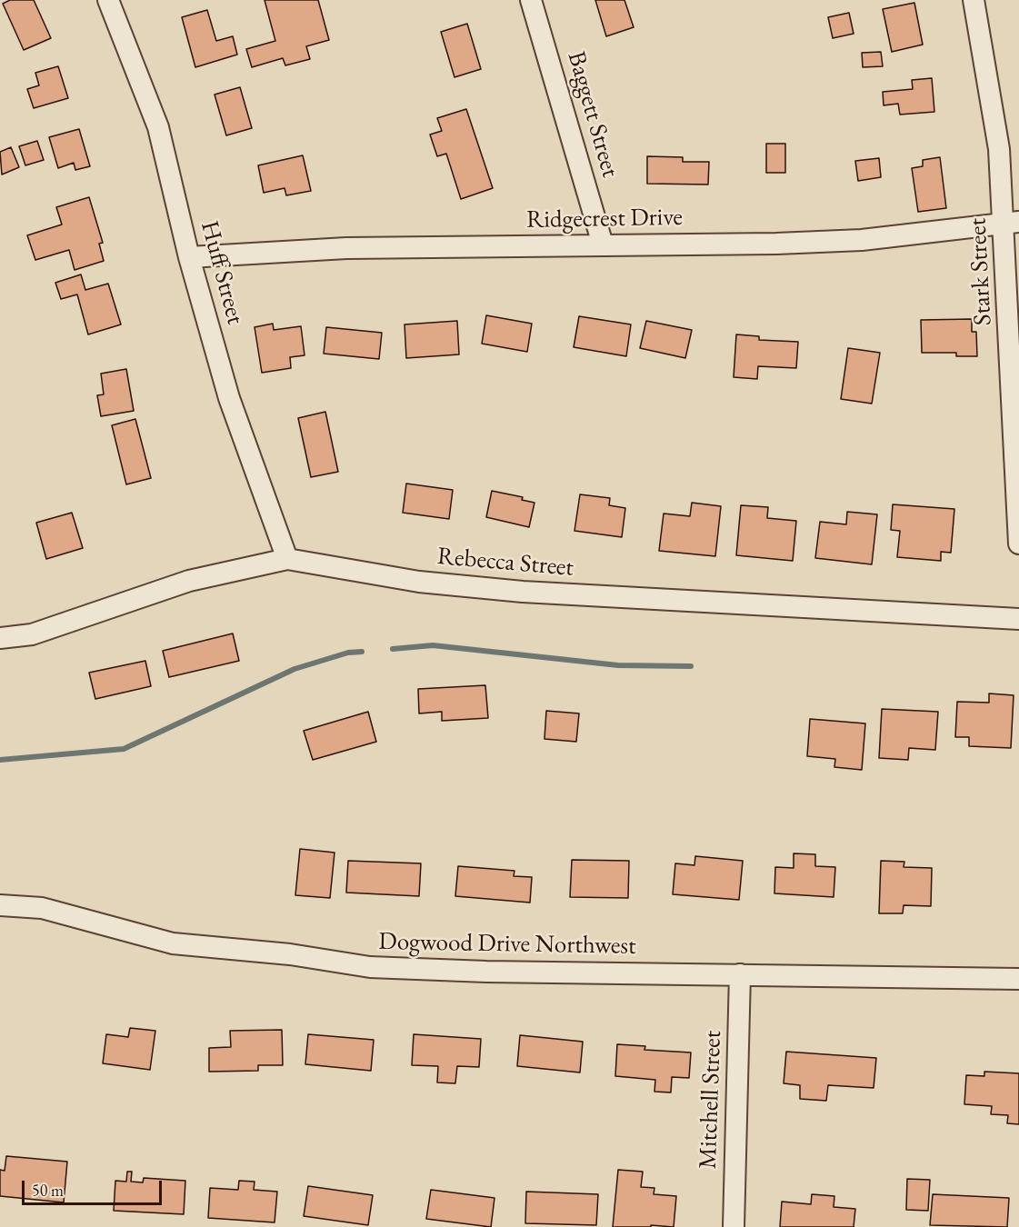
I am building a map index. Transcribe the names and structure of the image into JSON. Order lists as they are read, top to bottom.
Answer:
{
  "streets": {
    "street": [
      "Baggett Street",
      "Ridgecrest Drive",
      "Stark Street",
      "Huff Street",
      "Rebecca Street",
      "Dogwood Drive Northwest",
      "Mitchell Street"
    ]
  },
  "crossings": [
    ["Baggett Street", "Ridgecrest Drive"],
    ["Ridgecrest Drive", "Stark Street"],
    ["Ridgecrest Drive", "Huff Street"],
    ["Huff Street", "Rebecca Street"],
    ["Dogwood Drive Northwest", "Mitchell Street"]
  ],
  "scale_bar": "50 m"
}
